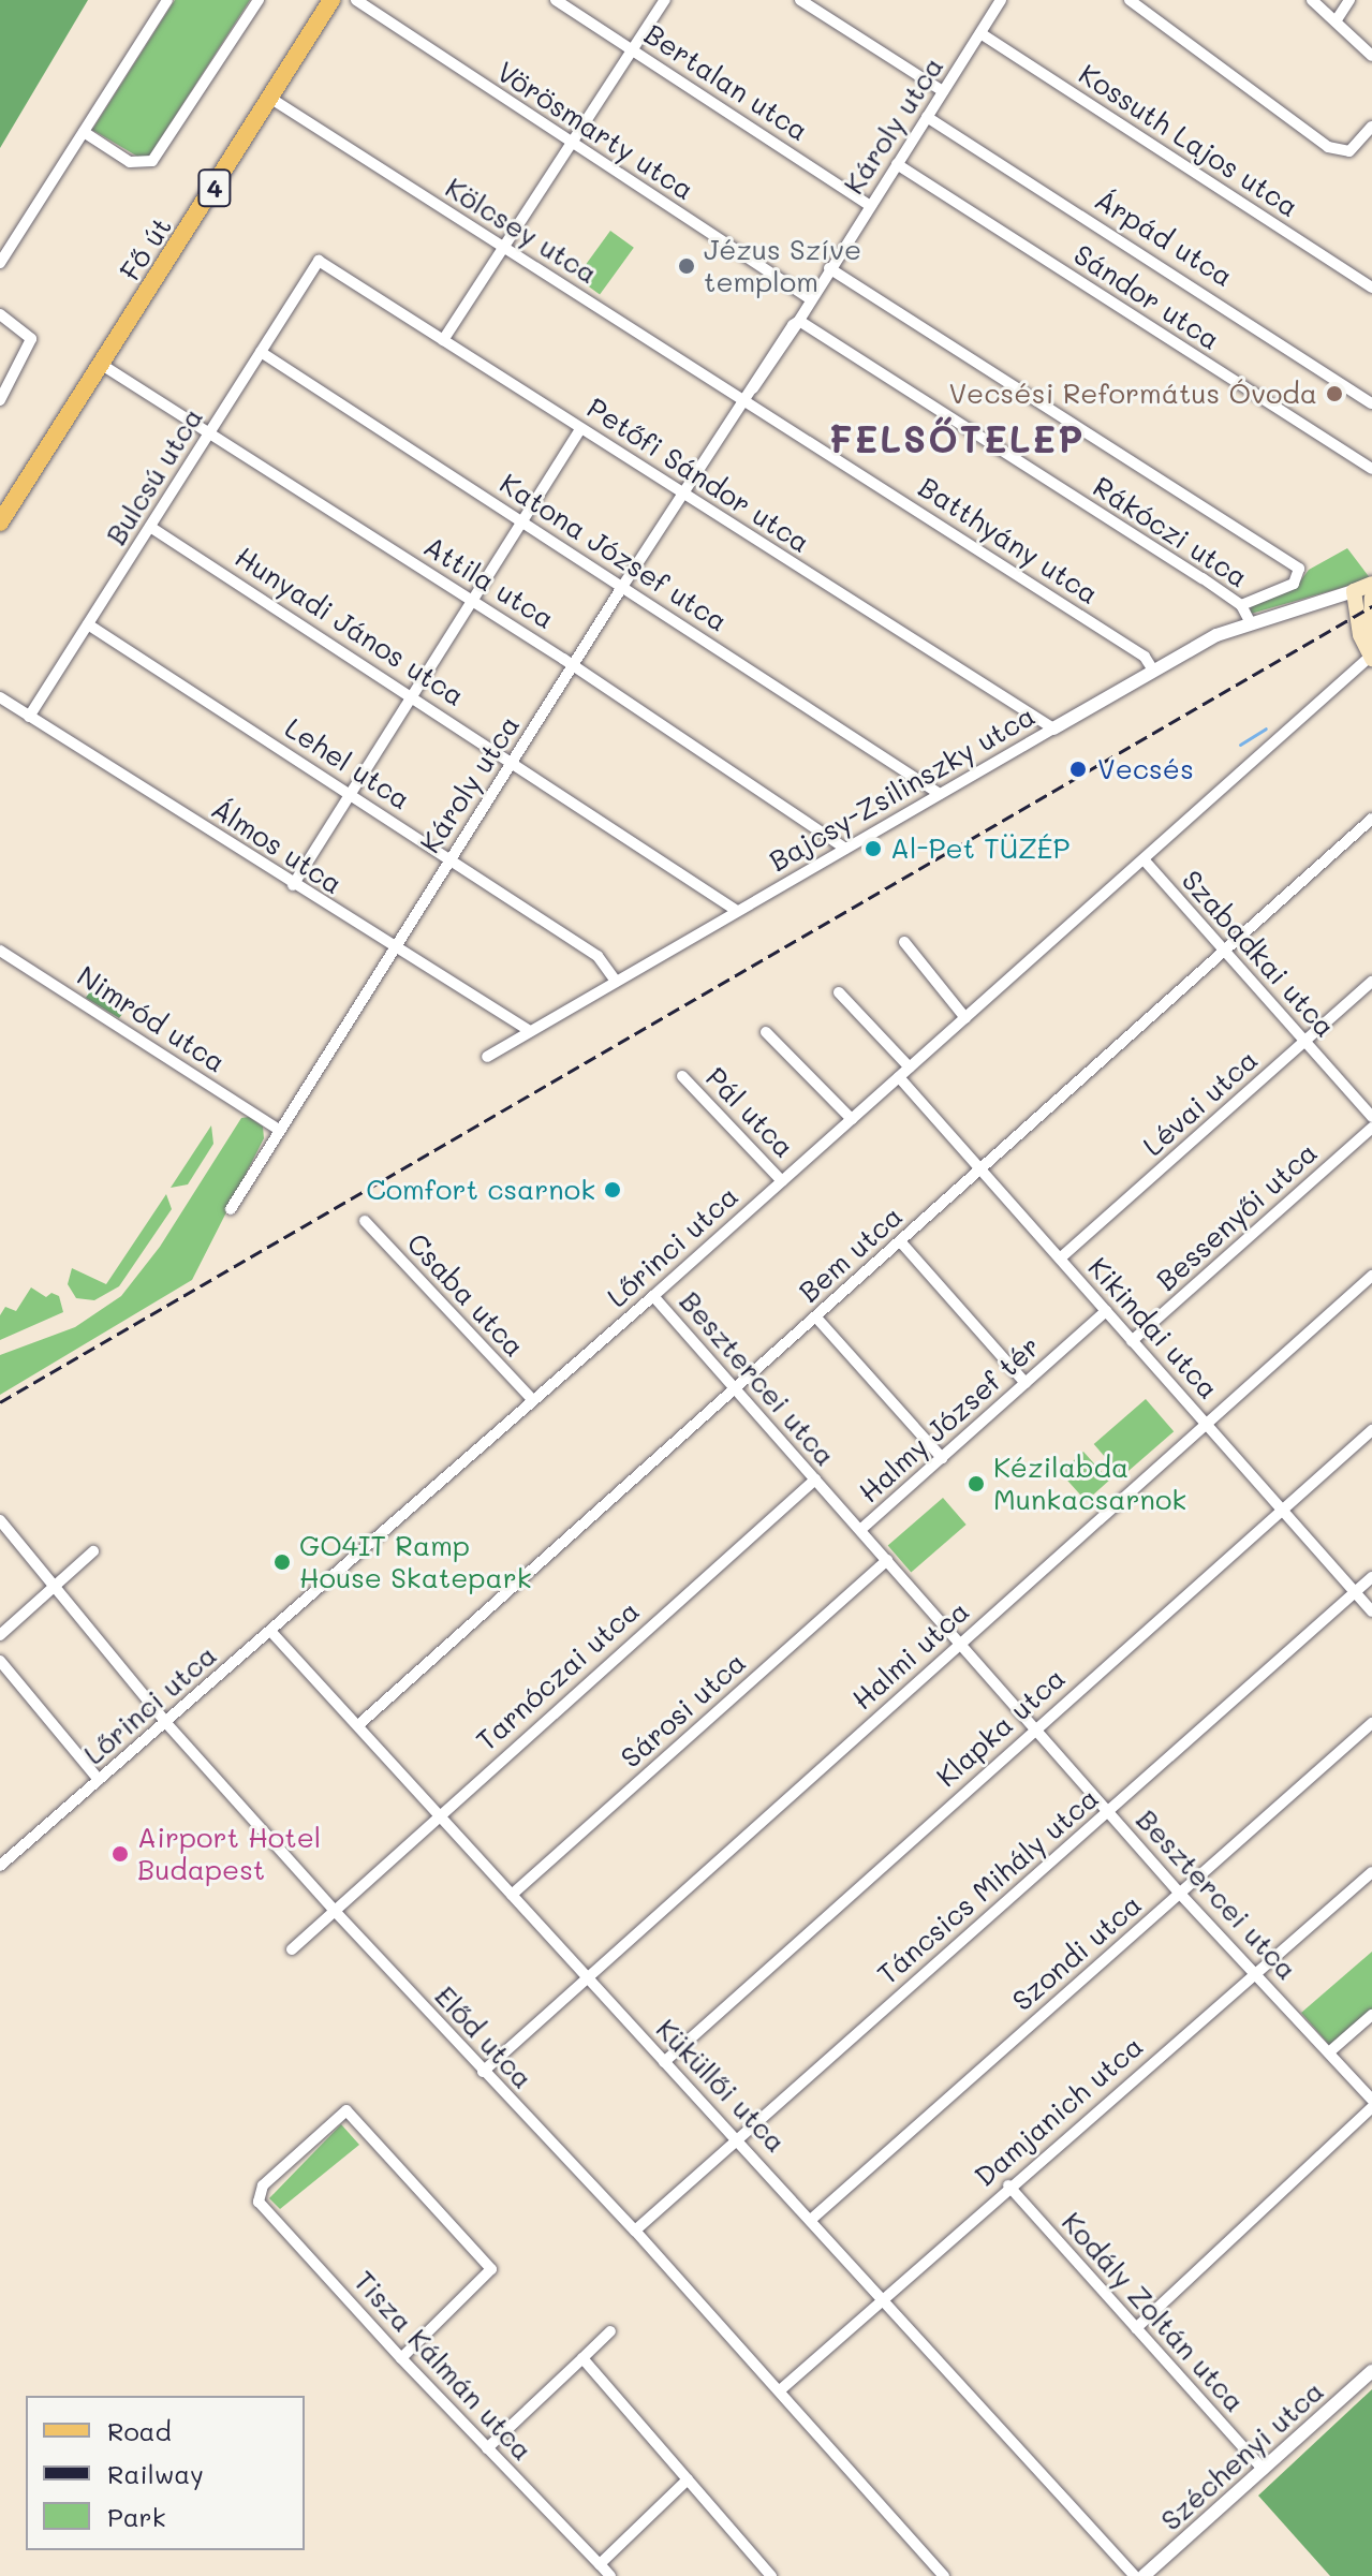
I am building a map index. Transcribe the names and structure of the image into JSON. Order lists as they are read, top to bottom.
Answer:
{
  "streets": {
    "main road": ["4", "Fő út"],
    "street": [
      "Bertalan utca",
      "Károly utca",
      "Vörösmarty utca",
      "Kossuth Lajos utca",
      "Kölcsey utca",
      "Árpád utca",
      "Sándor utca",
      "Petőfi Sándor utca",
      "Bulcsú utca",
      "Rákóczi utca",
      "Batthyány utca",
      "Katona József utca",
      "Attila utca",
      "Hunyadi János utca",
      "Lehel utca",
      "Bajcsy-Zsilinszky utca",
      "Álmos utca",
      "Szabadkai utca",
      "Nimród utca",
      "Lévai utca",
      "Pál utca",
      "Bessenyői utca",
      "Lőrinci utca",
      "Bem utca",
      "Csaba utca",
      "Kikindai utca",
      "Besztercei utca",
      "Halmy József tér",
      "Halmi utca",
      "Tarnóczai utca",
      "Sárosi utca",
      "Klapka utca",
      "Táncsics Mihály utca",
      "Szondi utca",
      "Előd utca",
      "Küküllői utca",
      "Damjanich utca",
      "Kodály Zoltán utca",
      "Tisza Kálmán utca",
      "Széchenyi utca"
    ]
  },
  "crossings": [
    ["Bertalan utca", "Károly utca"],
    ["Károly utca", "Vörösmarty utca"],
    ["Károly utca", "Kossuth Lajos utca"],
    ["Károly utca", "Kölcsey utca"],
    ["Károly utca", "Árpád utca"],
    ["Károly utca", "Sándor utca"],
    ["Károly utca", "Petőfi Sándor utca"],
    ["Károly utca", "Rákóczi utca"],
    ["Károly utca", "Batthyány utca"],
    ["Károly utca", "Katona József utca"],
    ["Károly utca", "Attila utca"],
    ["Károly utca", "Hunyadi János utca"],
    ["Károly utca", "Lehel utca"],
    ["Károly utca", "Álmos utca"],
    ["Károly utca", "Nimród utca"],
    ["Kölcsey utca", "Fő út"],
    ["Kölcsey utca", "Batthyány utca"],
    ["Fő út", "Attila utca"],
    ["Petőfi Sándor utca", "Bulcsú utca"],
    ["Petőfi Sándor utca", "Bajcsy-Zsilinszky utca"],
    ["Bulcsú utca", "Katona József utca"],
    ["Bulcsú utca", "Attila utca"],
    ["Bulcsú utca", "Hunyadi János utca"],
    ["Bulcsú utca", "Lehel utca"],
    ["Bulcsú utca", "Álmos utca"],
    ["Rákóczi utca", "Bajcsy-Zsilinszky utca"],
    ["Batthyány utca", "Bajcsy-Zsilinszky utca"],
    ["Katona József utca", "Bajcsy-Zsilinszky utca"],
    ["Attila utca", "Bajcsy-Zsilinszky utca"],
    ["Hunyadi János utca", "Bajcsy-Zsilinszky utca"],
    ["Lehel utca", "Bajcsy-Zsilinszky utca"],
    ["Bajcsy-Zsilinszky utca", "Álmos utca"],
    ["Szabadkai utca", "Lévai utca"],
    ["Szabadkai utca", "Lőrinci utca"],
    ["Szabadkai utca", "Bem utca"],
    ["Lévai utca", "Kikindai utca"],
    ["Pál utca", "Lőrinci utca"],
    ["Bessenyői utca", "Kikindai utca"],
    ["Lőrinci utca", "Csaba utca"],
    ["Lőrinci utca", "Kikindai utca"],
    ["Lőrinci utca", "Besztercei utca"],
    ["Lőrinci utca", "Előd utca"],
    ["Lőrinci utca", "Küküllői utca"],
    ["Bem utca", "Kikindai utca"],
    ["Bem utca", "Besztercei utca"],
    ["Bem utca", "Küküllői utca"],
    ["Kikindai utca", "Halmy József tér"],
    ["Kikindai utca", "Halmi utca"],
    ["Kikindai utca", "Klapka utca"],
    ["Kikindai utca", "Táncsics Mihály utca"],
    ["Besztercei utca", "Halmy József tér"],
    ["Besztercei utca", "Halmi utca"],
    ["Besztercei utca", "Tarnóczai utca"],
    ["Besztercei utca", "Klapka utca"],
    ["Besztercei utca", "Táncsics Mihály utca"],
    ["Besztercei utca", "Szondi utca"],
    ["Besztercei utca", "Damjanich utca"],
    ["Halmy József tér", "Halmi utca"],
    ["Halmy József tér", "Sárosi utca"],
    ["Halmi utca", "Előd utca"],
    ["Halmi utca", "Küküllői utca"],
    ["Tarnóczai utca", "Előd utca"],
    ["Tarnóczai utca", "Küküllői utca"],
    ["Sárosi utca", "Küküllői utca"],
    ["Klapka utca", "Küküllői utca"],
    ["Táncsics Mihály utca", "Előd utca"],
    ["Táncsics Mihály utca", "Küküllői utca"],
    ["Szondi utca", "Küküllői utca"],
    ["Előd utca", "Damjanich utca"],
    ["Küküllői utca", "Damjanich utca"],
    ["Damjanich utca", "Kodály Zoltán utca"],
    ["Kodály Zoltán utca", "Széchenyi utca"]
  ],
  "districts": ["FELSŐTELEP"],
  "places": [
    "Jézus Szíve templom",
    "Vecsési Református Óvoda",
    "Vecsés",
    "Al-Pet TÜZÉP",
    "Comfort csarnok",
    "Kézilabda Munkacsarnok",
    "GO4IT Ramp House Skatepark",
    "Airport Hotel Budapest"
  ],
  "legend": ["Road", "Railway", "Park"]
}
